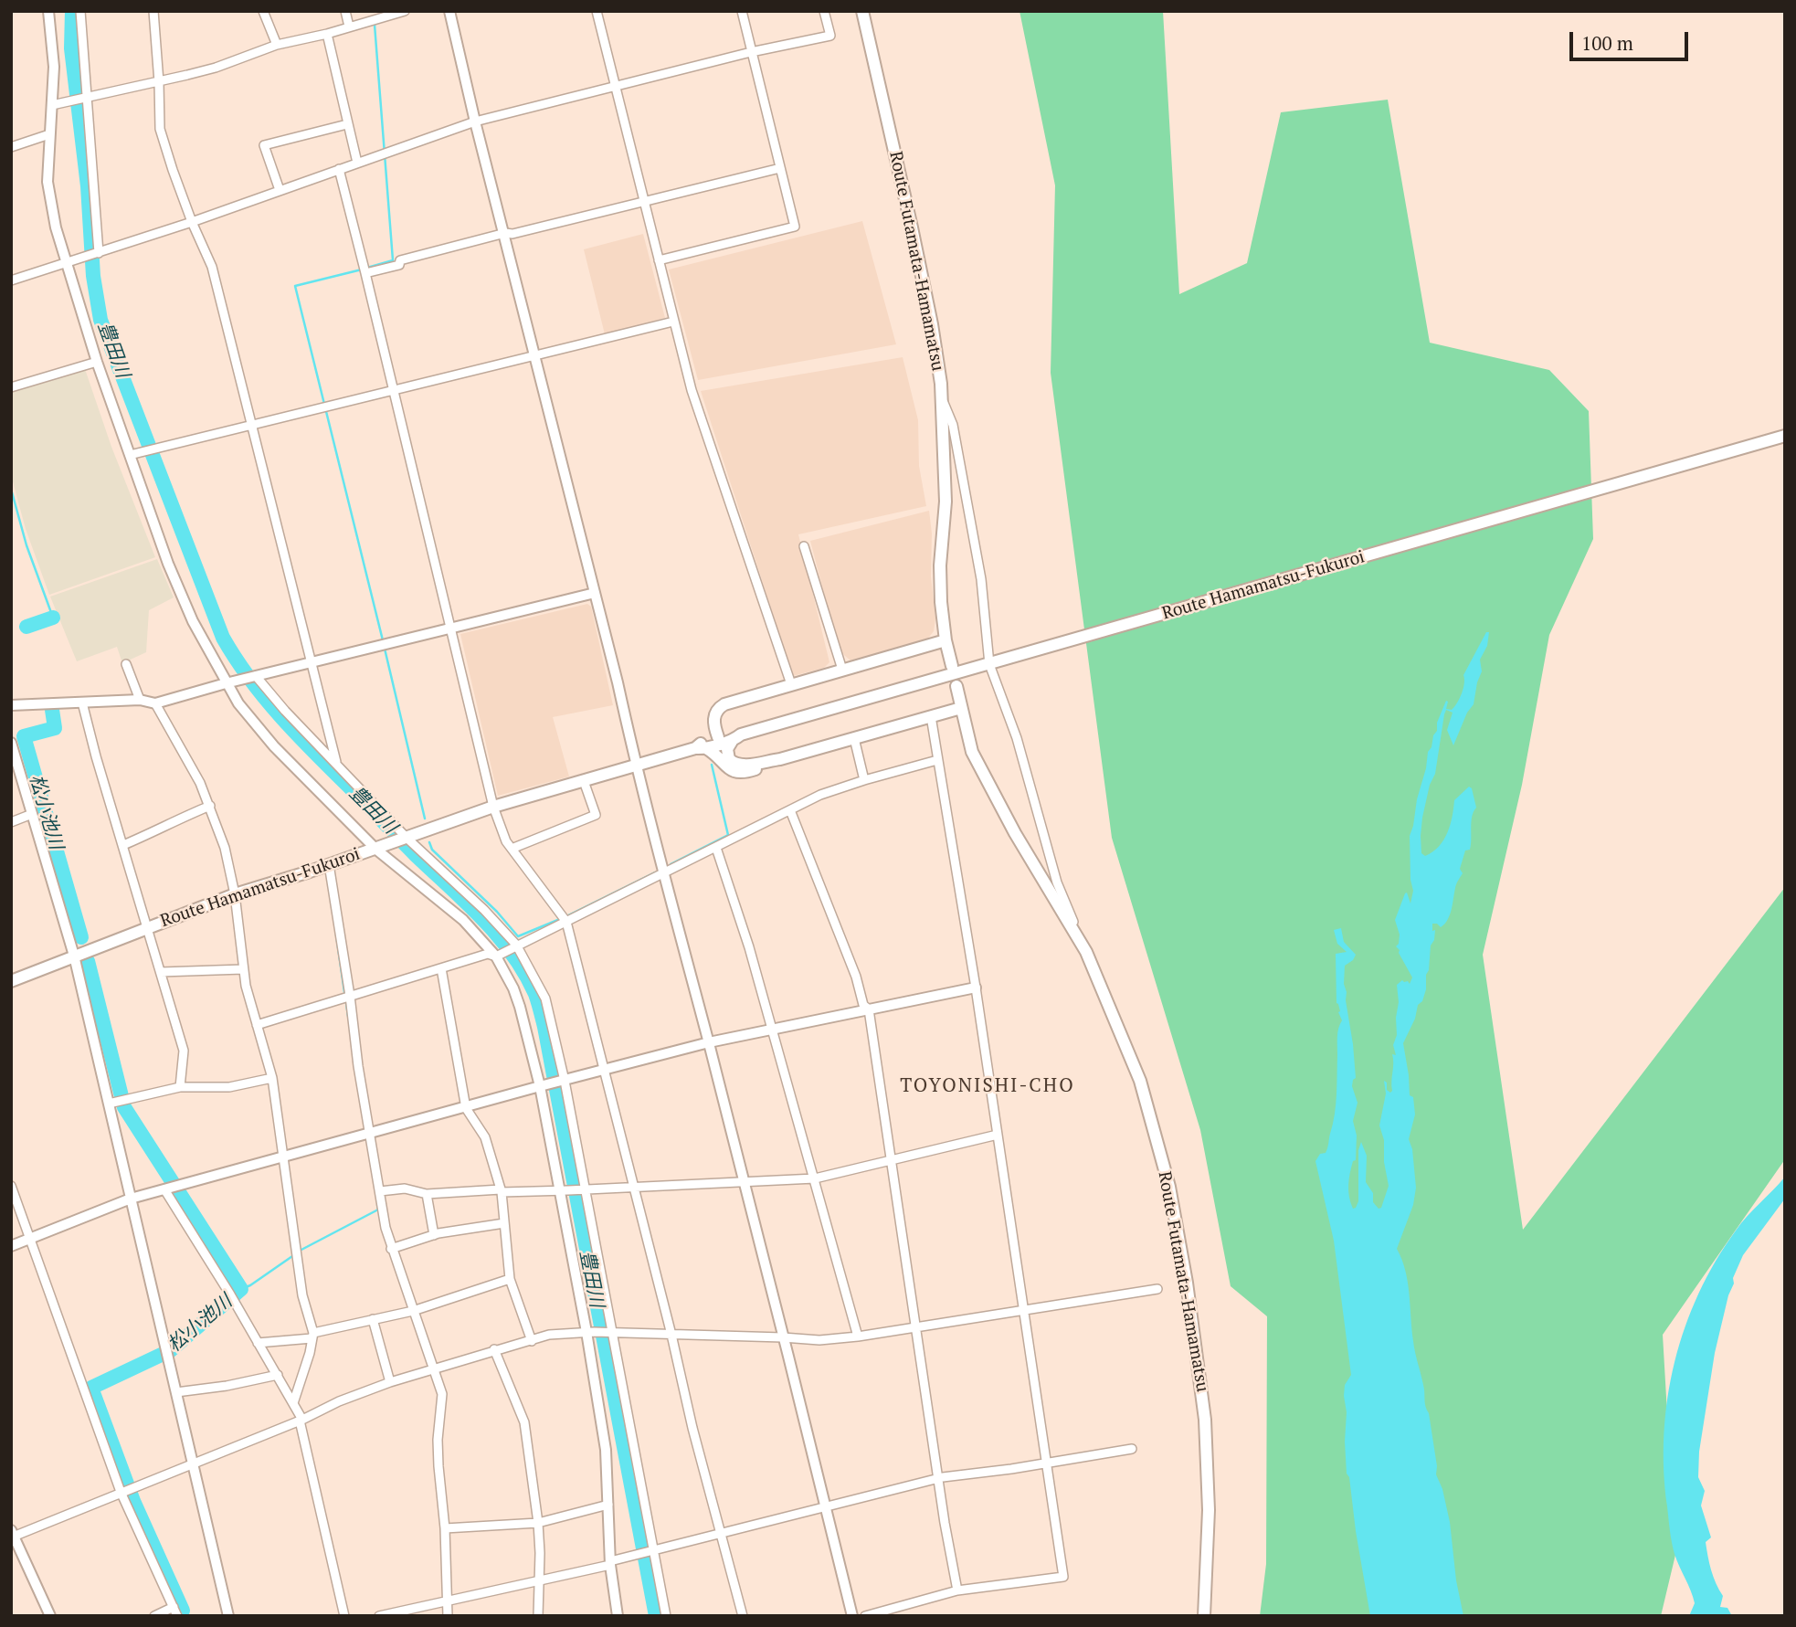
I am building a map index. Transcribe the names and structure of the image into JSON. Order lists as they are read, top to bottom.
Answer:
{
  "streets": {
    "main road": ["Route Futamata-Hamamatsu", "Route Hamamatsu-Fukuroi"]
  },
  "districts": ["TOYONISHI-CHO"],
  "water": ["豊田川", "松小池川"],
  "scale_bar": "100 m"
}
